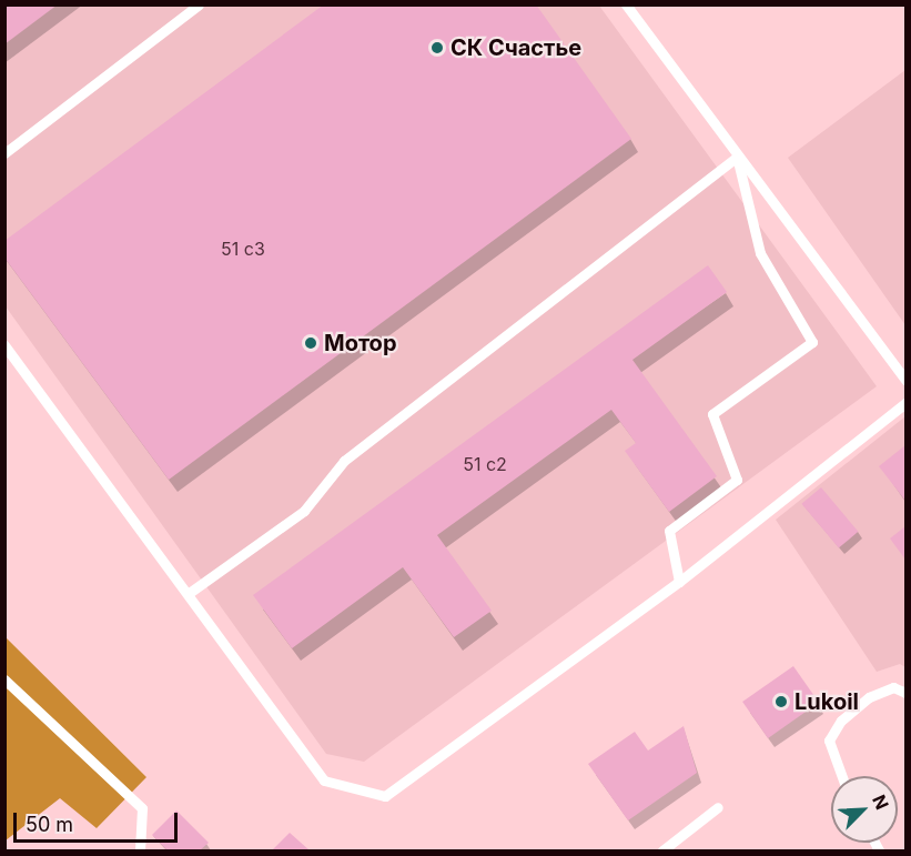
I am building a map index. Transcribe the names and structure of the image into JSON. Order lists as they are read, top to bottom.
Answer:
{
  "places": ["СК Счастье", "Мотор", "Lukoil"],
  "house_numbers": ["51 с3", "51 с2"],
  "scale_bar": "50 m",
  "north": "top right"
}
